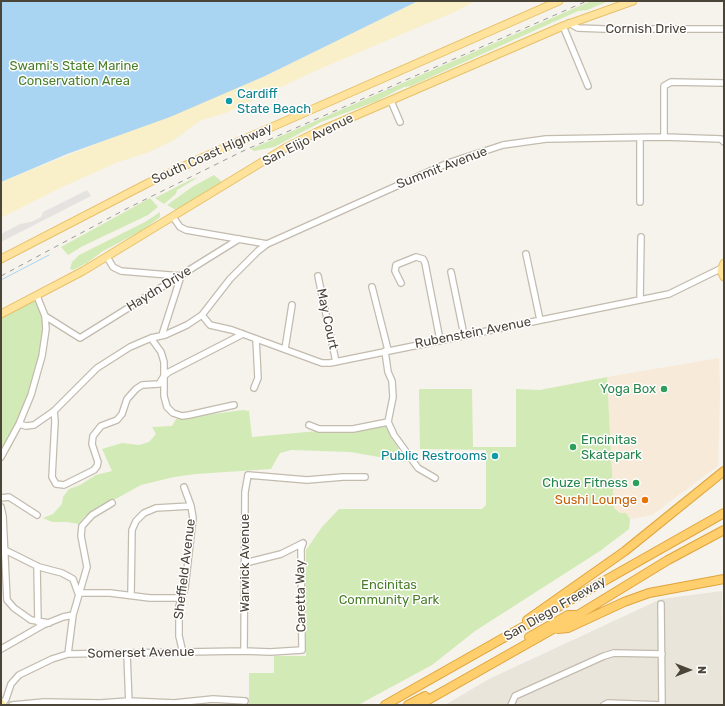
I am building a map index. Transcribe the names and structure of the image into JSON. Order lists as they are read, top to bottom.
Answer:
{
  "streets": {
    "highway": ["San Diego Freeway"],
    "main road": ["San Elijo Avenue", "South Coast Highway"],
    "street": [
      "Cornish Drive",
      "Summit Avenue",
      "Haydn Drive",
      "May Court",
      "Rubenstein Avenue",
      "Warwick Avenue",
      "Sheffield Avenue",
      "Caretta Way",
      "Somerset Avenue"
    ]
  },
  "crossings": [
    ["Cornish Drive", "San Elijo Avenue"],
    ["Summit Avenue", "Rubenstein Avenue"],
    ["May Court", "Rubenstein Avenue"],
    ["Warwick Avenue", "Caretta Way"],
    ["Warwick Avenue", "Somerset Avenue"],
    ["Sheffield Avenue", "Somerset Avenue"],
    ["Caretta Way", "Somerset Avenue"]
  ],
  "parks": ["Swami's State Marine Conservation Area", "Encinitas Community Park"],
  "places": [
    "Cardiff State Beach",
    "Yoga Box",
    "Encinitas Skatepark",
    "Public Restrooms",
    "Chuze Fitness",
    "Sushi Lounge"
  ],
  "north": "right"
}
